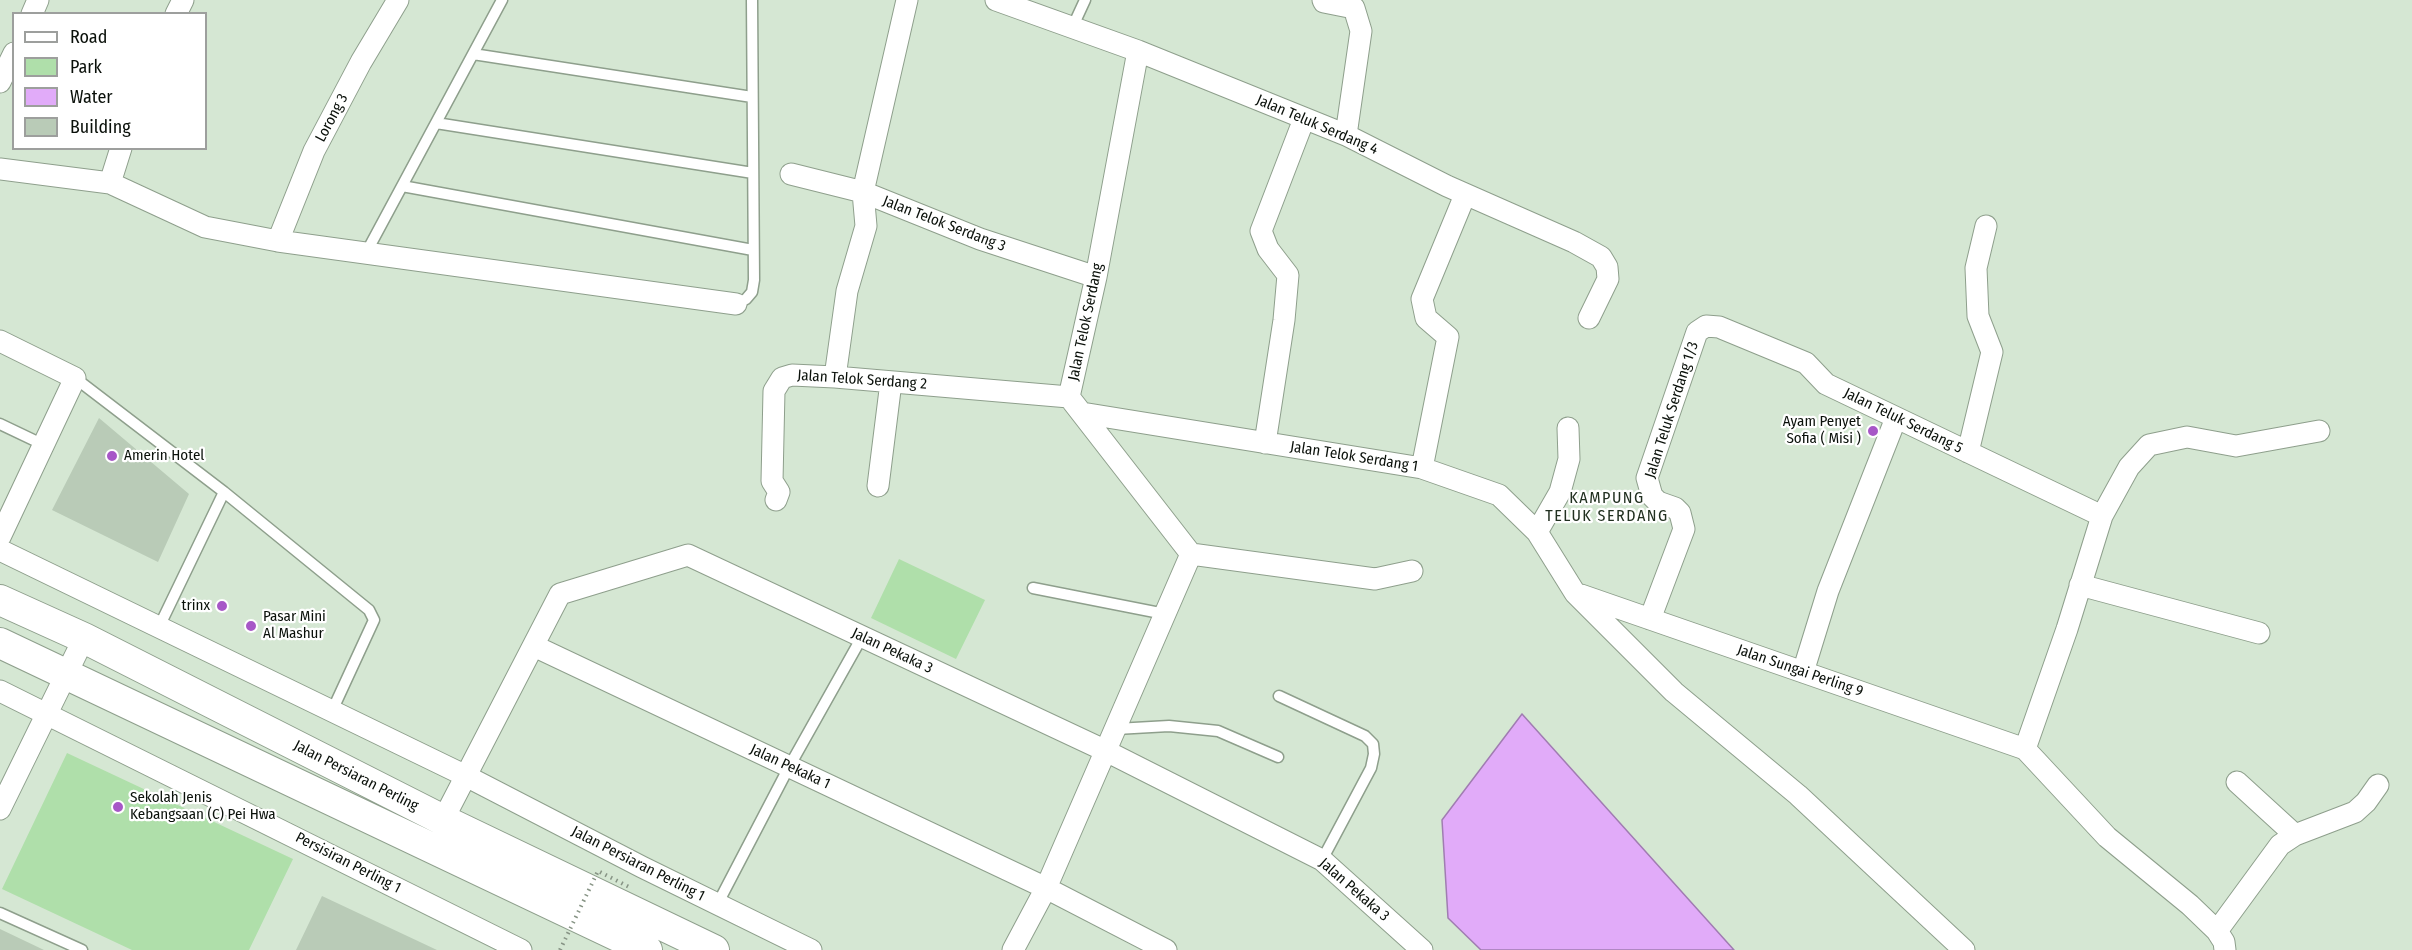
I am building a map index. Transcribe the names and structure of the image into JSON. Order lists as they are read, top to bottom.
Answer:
{
  "streets": {
    "main road": ["Jalan Persiaran Perling"],
    "street": [
      "Lorong 3",
      "Jalan Teluk Serdang 4",
      "Jalan Telok Serdang 3",
      "Jalan Telok Serdang",
      "Jalan Telok Serdang 2",
      "Jalan Teluk Serdang 1/3",
      "Jalan Teluk Serdang 5",
      "Jalan Telok Serdang 1",
      "Jalan Pekaka 3",
      "Jalan Sungai Perling 9",
      "Jalan Pekaka 1",
      "Persisiran Perling 1",
      "Jalan Persiaran Perling 1"
    ]
  },
  "crossings": [
    ["Jalan Teluk Serdang 4", "Jalan Telok Serdang"],
    ["Jalan Telok Serdang 3", "Jalan Telok Serdang"],
    ["Jalan Telok Serdang", "Jalan Telok Serdang 2"],
    ["Jalan Telok Serdang", "Jalan Telok Serdang 1"],
    ["Jalan Telok Serdang 2", "Jalan Telok Serdang 1"],
    ["Jalan Teluk Serdang 1/3", "Jalan Teluk Serdang 5"],
    ["Jalan Teluk Serdang 1/3", "Jalan Sungai Perling 9"],
    ["Jalan Telok Serdang 1", "Jalan Sungai Perling 9"],
    ["Jalan Pekaka 3", "Jalan Pekaka 1"],
    ["Jalan Pekaka 3", "Jalan Persiaran Perling"],
    ["Jalan Pekaka 3", "Jalan Persiaran Perling 1"]
  ],
  "districts": ["KAMPUNG TELUK SERDANG"],
  "places": [
    "Ayam Penyet Sofia ( Misi )",
    "Amerin Hotel",
    "trinx",
    "Pasar Mini Al Mashur",
    "Sekolah Jenis Kebangsaan (C) Pei Hwa"
  ],
  "legend": [
    "Road",
    "Park",
    "Water",
    "Building"
  ]
}
